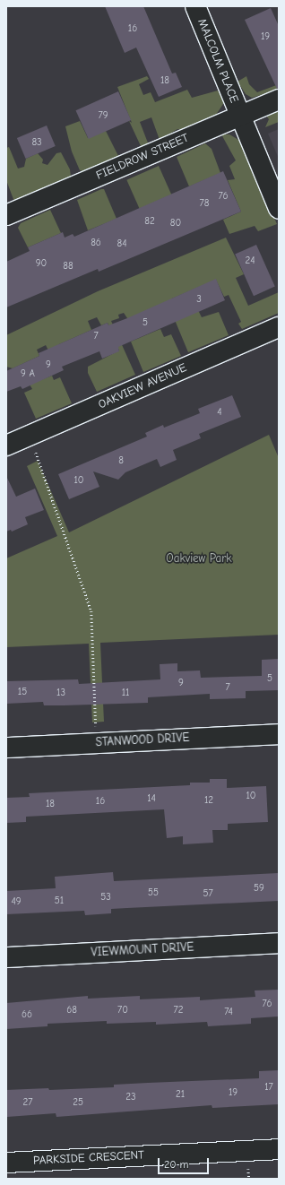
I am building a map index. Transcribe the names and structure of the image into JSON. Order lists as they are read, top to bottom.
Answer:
{
  "streets": {
    "street": [
      "MALCOLM PLACE",
      "FIELDROW STREET",
      "OAKVIEW AVENUE",
      "STANWOOD DRIVE",
      "VIEWMOUNT DRIVE",
      "PARKSIDE CRESCENT"
    ]
  },
  "crossings": [
    ["MALCOLM PLACE", "FIELDROW STREET"]
  ],
  "parks": ["Oakview Park"],
  "house_numbers": [
    "16",
    "19",
    "18",
    "79",
    "83",
    "76",
    "78",
    "82",
    "80",
    "86",
    "84",
    "24",
    "90",
    "88",
    "3",
    "5",
    "7",
    "9",
    "9 A",
    "4",
    "8",
    "10",
    "5",
    "9",
    "7",
    "15",
    "13",
    "11",
    "10",
    "14",
    "12",
    "16",
    "18",
    "59",
    "55",
    "57",
    "53",
    "51",
    "49",
    "76",
    "68",
    "70",
    "72",
    "74",
    "66",
    "17",
    "19",
    "21",
    "23",
    "27",
    "25"
  ],
  "scale_bar": "20 m"
}
